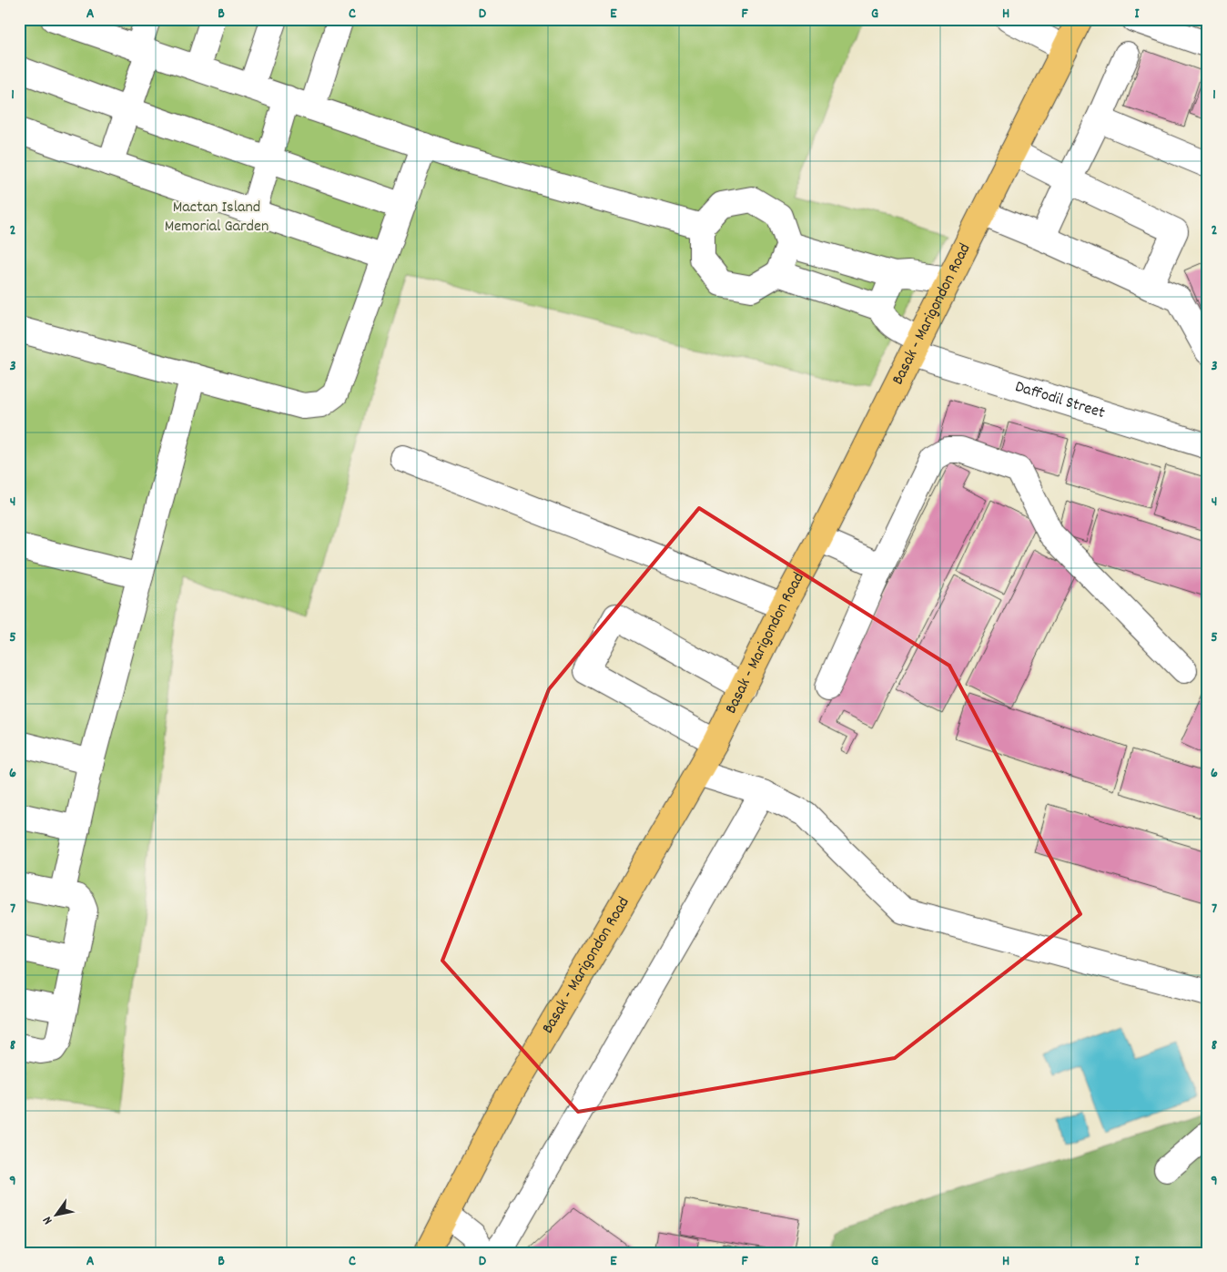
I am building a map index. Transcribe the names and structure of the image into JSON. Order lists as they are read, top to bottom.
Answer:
{
  "streets": {
    "main road": ["Basak - Marigondon Road"],
    "street": ["Daffodil Street"]
  },
  "crossings": [
    ["Basak - Marigondon Road", "Daffodil Street"]
  ],
  "parks": ["Mactan Island Memorial Garden"],
  "north": "bottom left",
  "grid": {
    "columns": [
      "A",
      "B",
      "C",
      "D",
      "E",
      "F",
      "G",
      "H",
      "I"
    ],
    "rows": [
      "1",
      "2",
      "3",
      "4",
      "5",
      "6",
      "7",
      "8",
      "9"
    ]
  }
}
